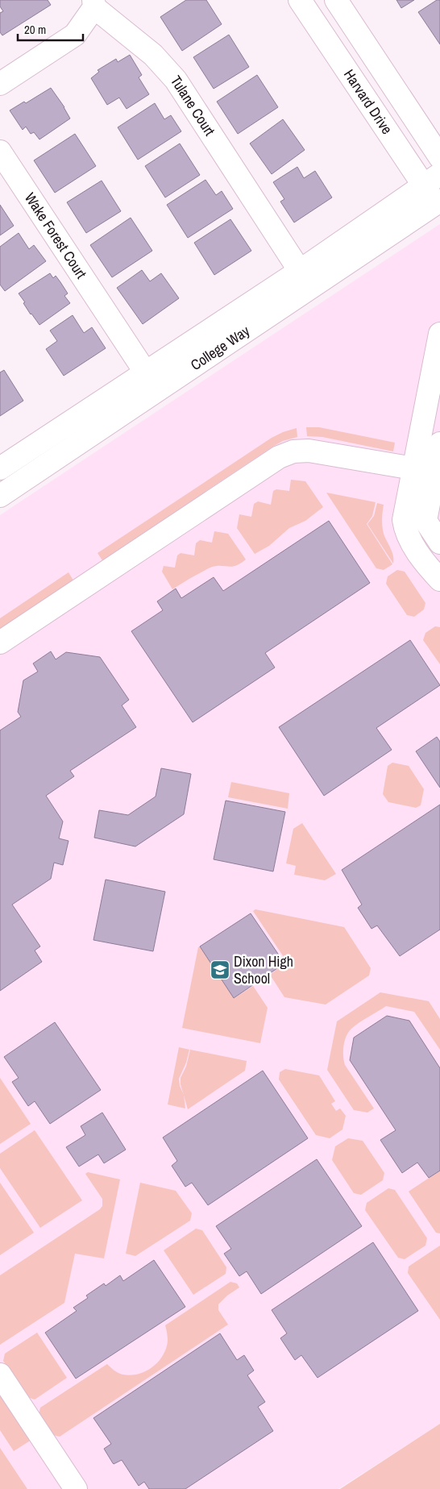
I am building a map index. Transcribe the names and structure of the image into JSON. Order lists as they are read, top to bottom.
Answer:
{
  "streets": {
    "street": [
      "Harvard Drive",
      "Tulane Court",
      "Wake Forest Court",
      "College Way"
    ]
  },
  "crossings": [
    ["Harvard Drive", "College Way"],
    ["Tulane Court", "College Way"],
    ["Wake Forest Court", "College Way"]
  ],
  "places": {
    "school or university": ["Dixon High School"]
  },
  "scale_bar": "20 m"
}
